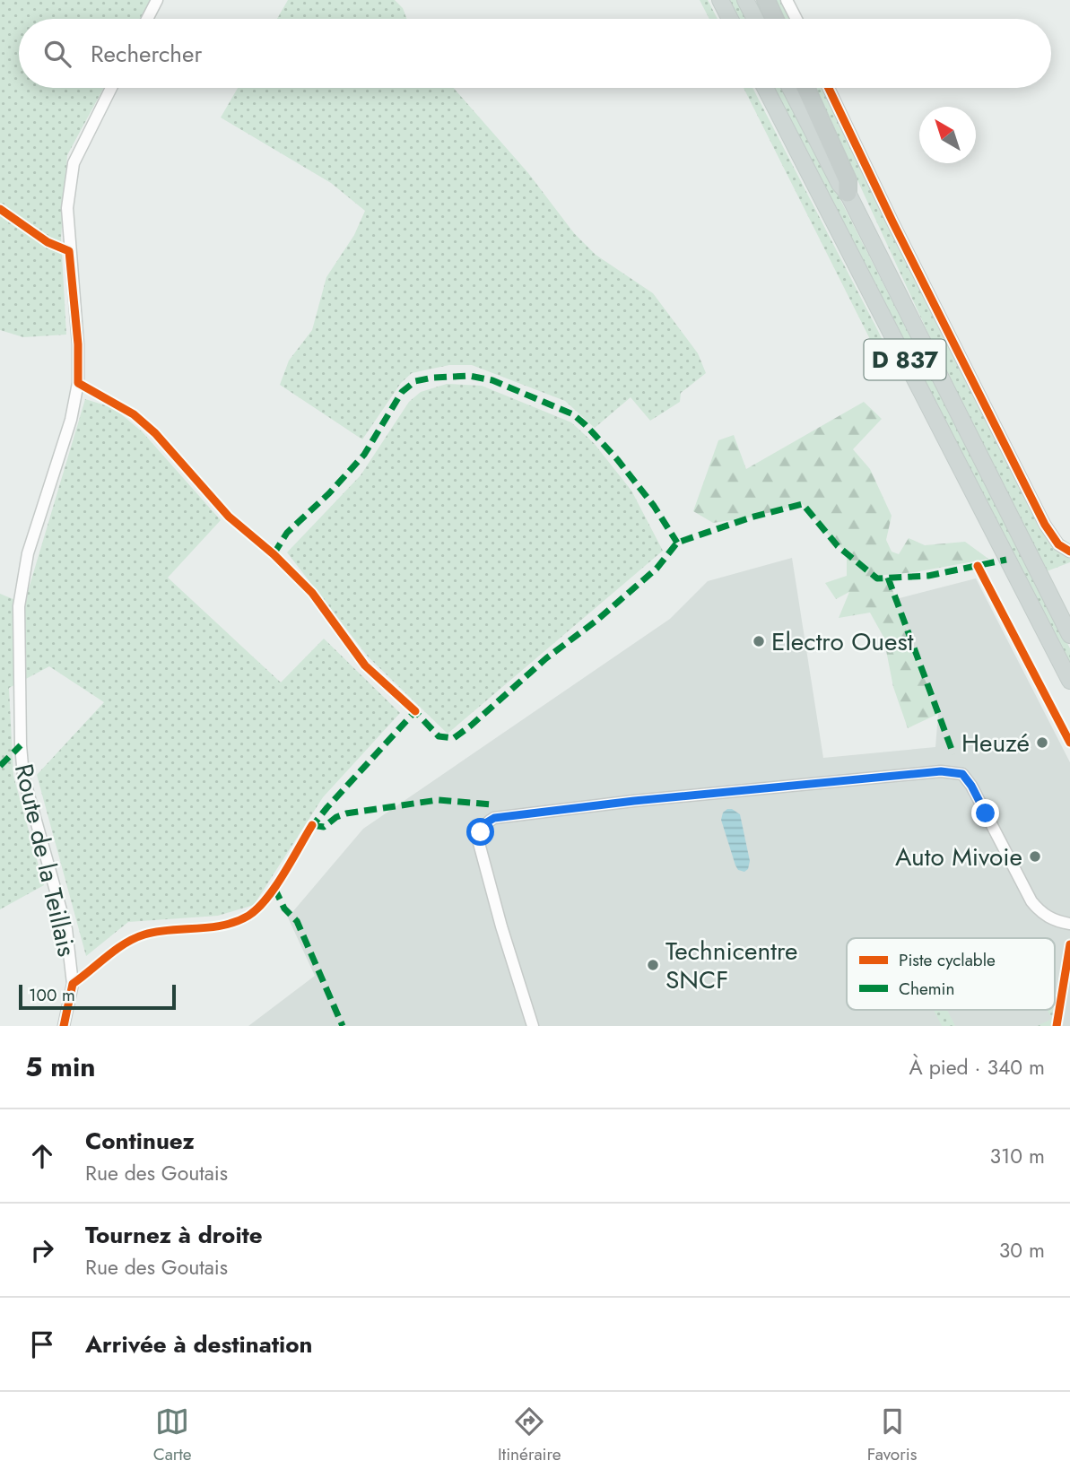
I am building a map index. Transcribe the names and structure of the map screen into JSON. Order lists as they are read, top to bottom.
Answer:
{
  "streets": {
    "main road": ["D 837"],
    "street": ["Route de la Teillais"]
  },
  "places": [
    "Electro Ouest",
    "Heuzé",
    "Auto Mivoie",
    "Technicentre SNCF"
  ],
  "legend": ["Piste cyclable", "Chemin"],
  "scale_bar": "100 m",
  "north": "top left",
  "page": {
    "search": "Rechercher",
    "scale": "100 m",
    "heading": ["5 min", "À pied · 340 m"],
    "list": [
      ["Continuez", "Rue des Goutais", "310 m"],
      ["Tournez à droite", "Rue des Goutais", "30 m"],
      "Arrivée à destination"
    ],
    "nav": ["Carte", "Itinéraire", "Favoris"]
  }
}
